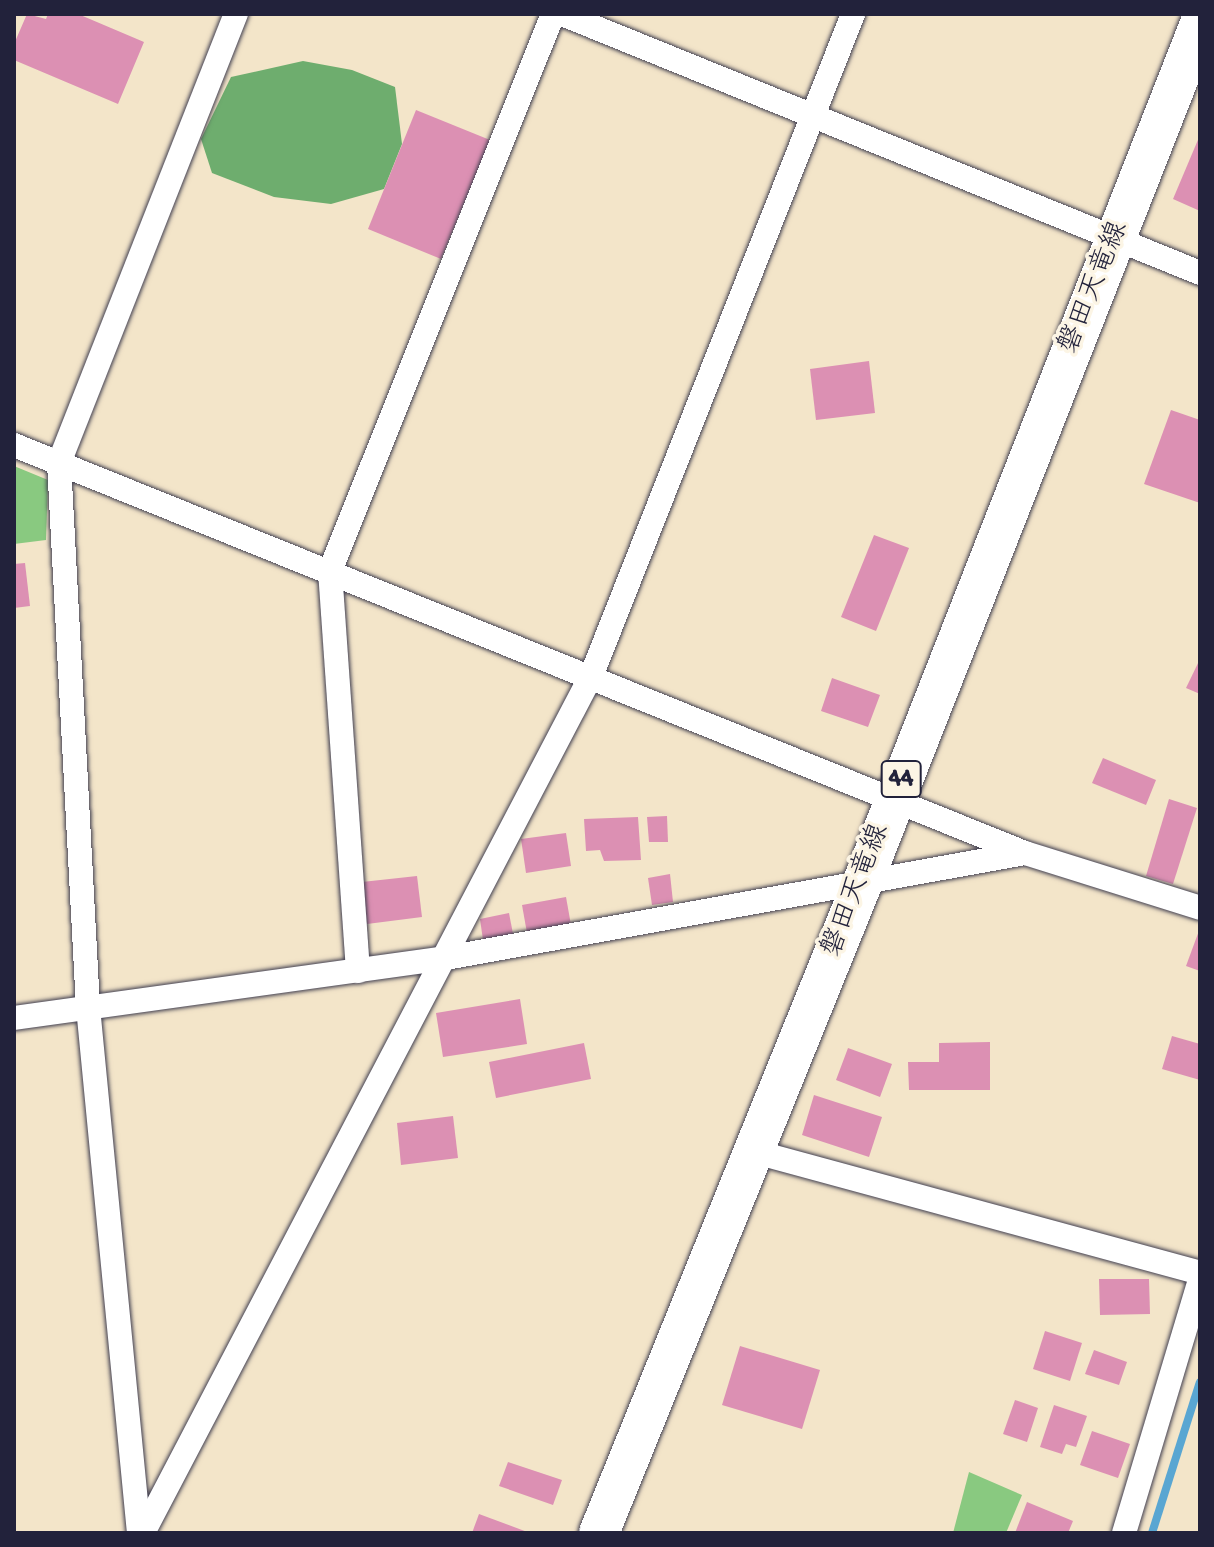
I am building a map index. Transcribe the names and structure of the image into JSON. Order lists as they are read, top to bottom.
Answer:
{
  "streets": {
    "main road": ["磐田天竜線", "44"]
  }
}
